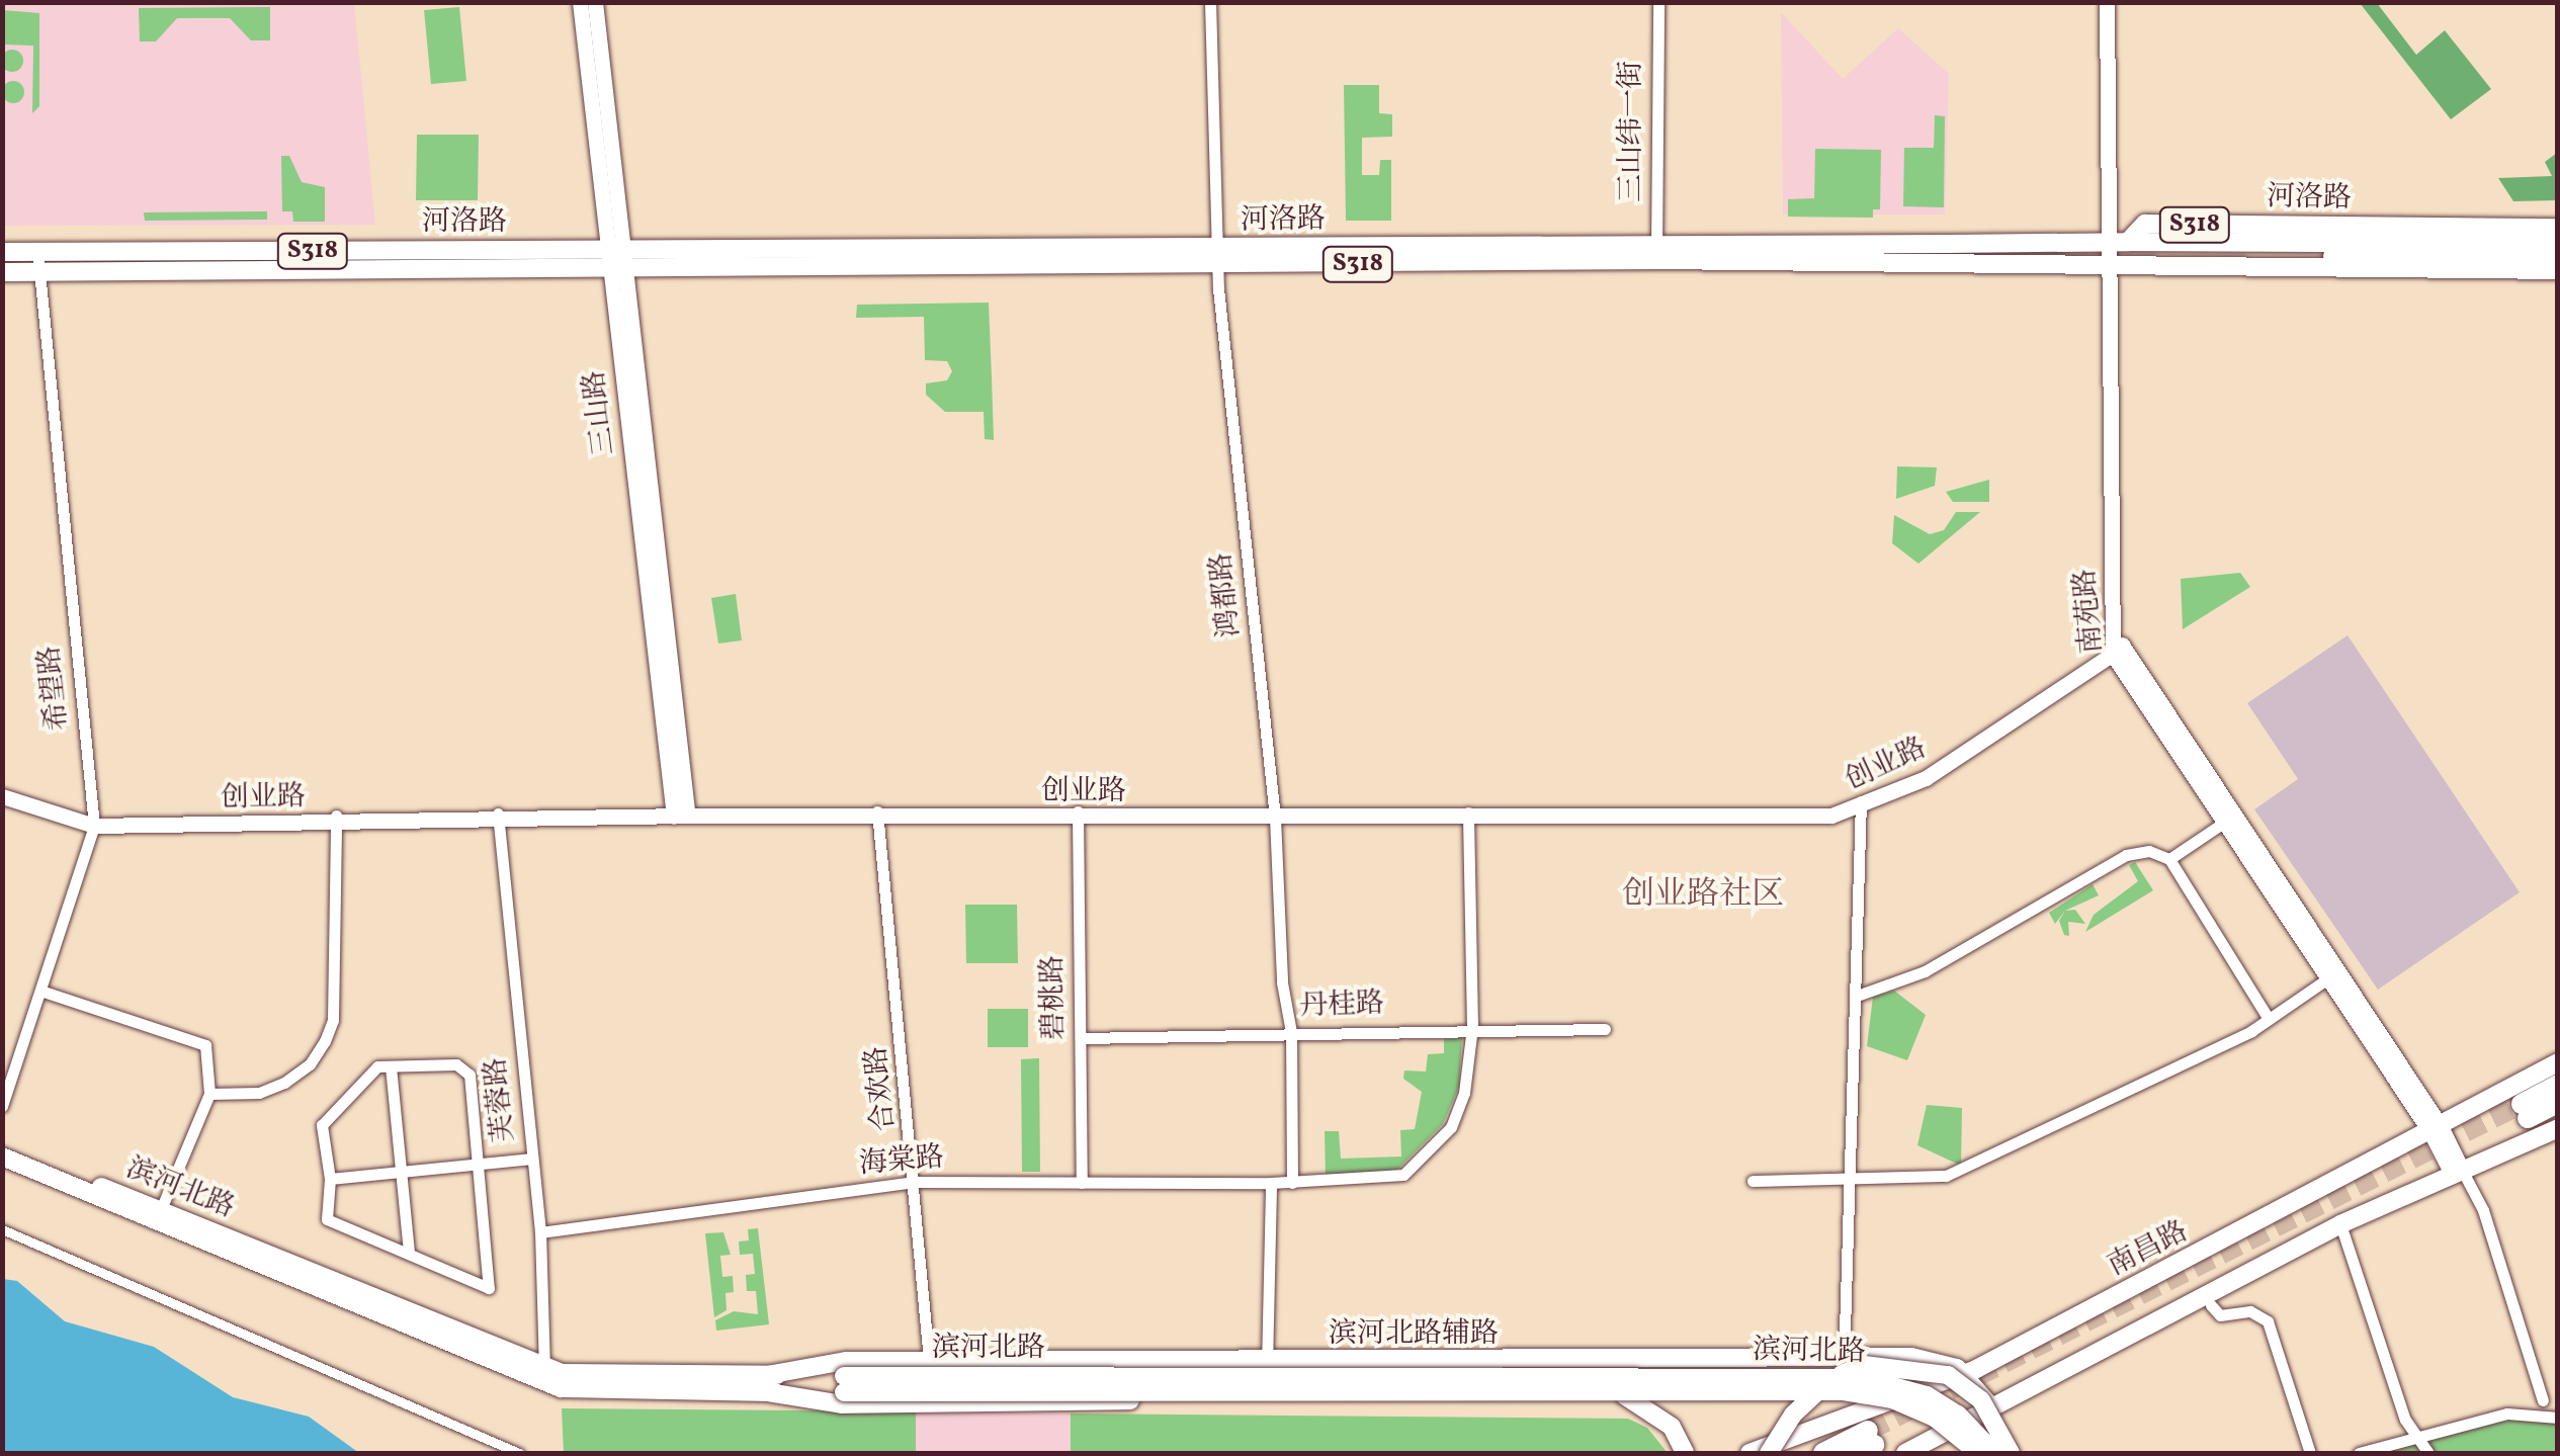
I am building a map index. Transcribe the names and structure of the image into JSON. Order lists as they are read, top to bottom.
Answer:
{
  "streets": {
    "main road": [
      "河洛路",
      "S318",
      "滨河北路",
      "南昌路",
      "滨河北路辅路"
    ],
    "street": [
      "三山纬一街",
      "三山路",
      "鸿都路",
      "南苑路",
      "希望路",
      "创业路",
      "碧桃路",
      "丹桂路",
      "合欢路",
      "芙蓉路",
      "海棠路"
    ]
  },
  "crossings": [
    ["三山纬一街", "河洛路"],
    ["河洛路", "三山路"],
    ["河洛路", "鸿都路"],
    ["河洛路", "南苑路"],
    ["河洛路", "希望路"],
    ["三山路", "创业路"],
    ["鸿都路", "创业路"],
    ["鸿都路", "丹桂路"],
    ["鸿都路", "海棠路"],
    ["南苑路", "创业路"],
    ["南苑路", "南昌路"],
    ["希望路", "创业路"],
    ["创业路", "碧桃路"],
    ["创业路", "合欢路"],
    ["创业路", "芙蓉路"],
    ["创业路", "海棠路"],
    ["碧桃路", "丹桂路"],
    ["碧桃路", "海棠路"],
    ["丹桂路", "海棠路"],
    ["合欢路", "海棠路"],
    ["合欢路", "滨河北路辅路"],
    ["芙蓉路", "海棠路"],
    ["芙蓉路", "滨河北路"],
    ["滨河北路", "滨河北路辅路"],
    ["南昌路", "滨河北路辅路"]
  ],
  "districts": ["创业路社区"]
}
